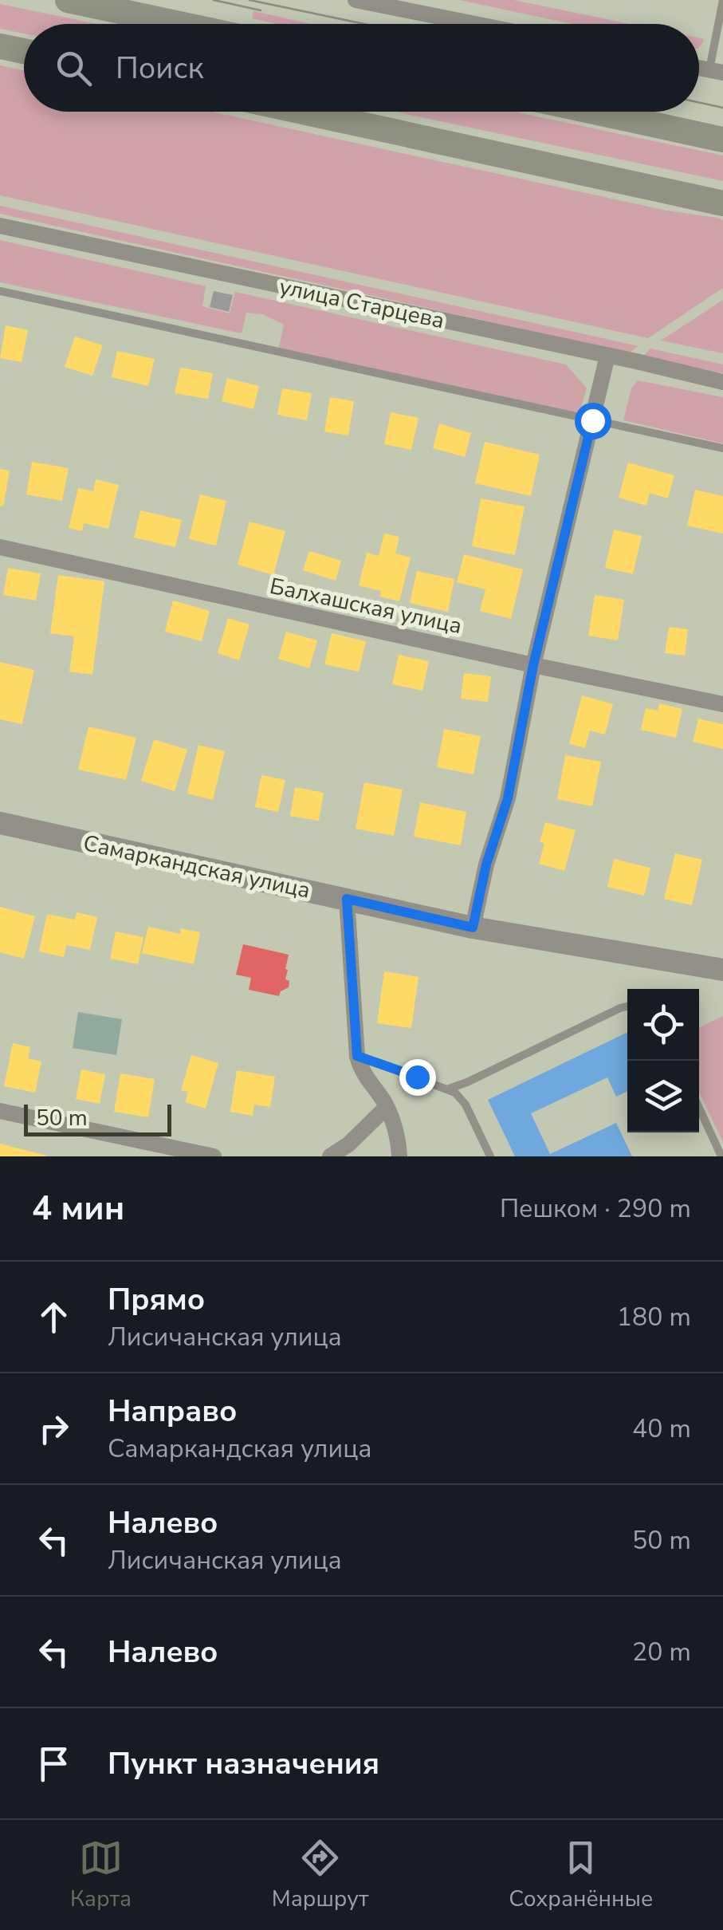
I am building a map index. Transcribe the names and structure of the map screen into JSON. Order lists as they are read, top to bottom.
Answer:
{
  "streets": {
    "street": ["улица Старцева", "Балхашская улица", "Самаркандская улица"]
  },
  "scale_bar": "50 m",
  "page": {
    "search": "Поиск",
    "scale": "50 m",
    "heading": ["4 мин", "Пешком · 290 m"],
    "list": [
      ["Прямо", "Лисичанская улица", "180 m"],
      ["Направо", "Самаркандская улица", "40 m"],
      ["Налево", "Лисичанская улица", "50 m"],
      ["Налево", "20 m"],
      "Пункт назначения"
    ],
    "nav": ["Карта", "Маршрут", "Сохранённые"]
  }
}
